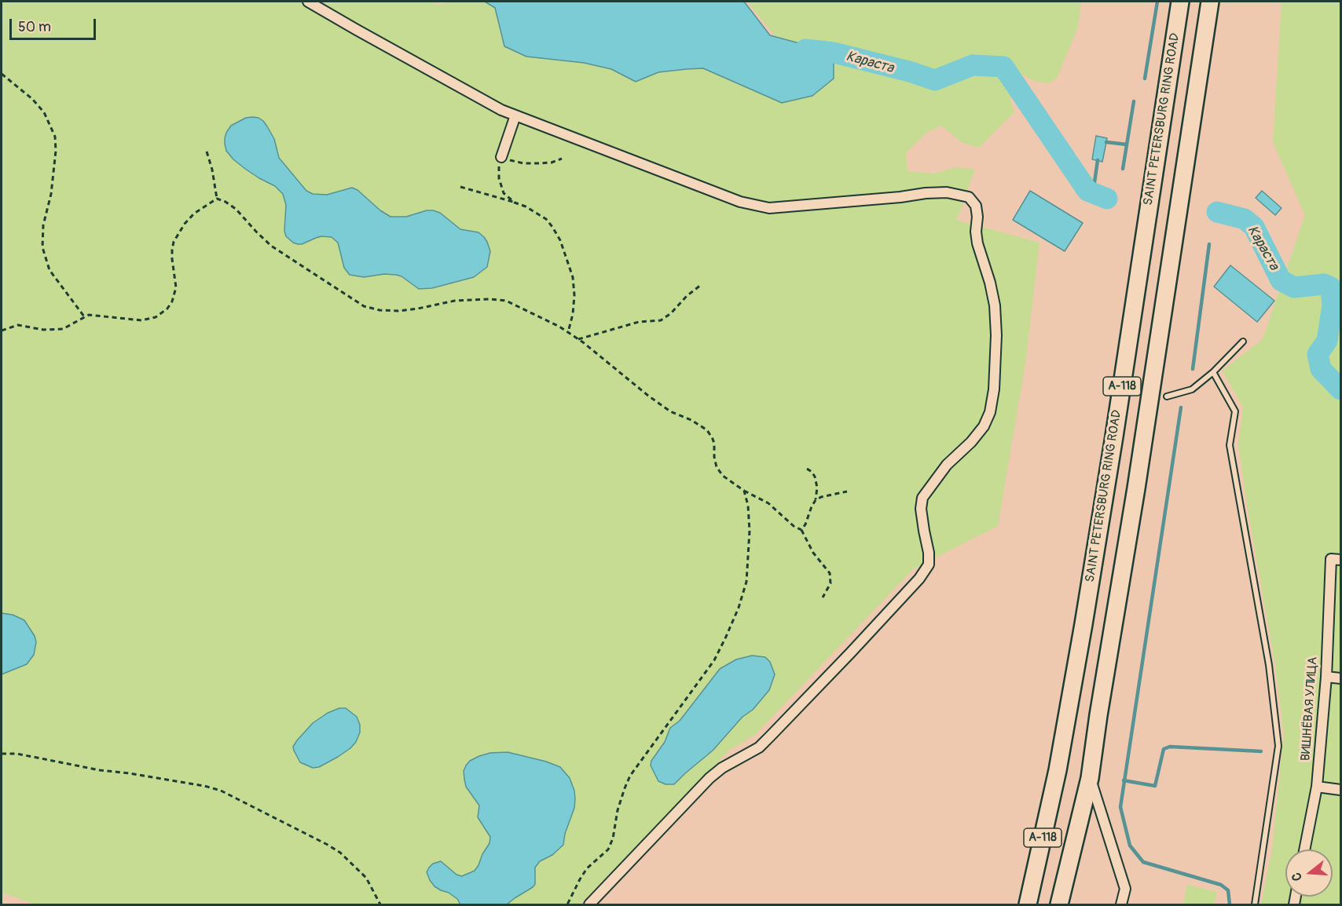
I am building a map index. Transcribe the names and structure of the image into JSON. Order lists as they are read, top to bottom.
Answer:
{
  "streets": {
    "highway": ["SAINT PETERSBURG RING ROAD", "А-118"],
    "street": ["ВИШНЁВАЯ УЛИЦА"]
  },
  "water": ["Караста"],
  "scale_bar": "50 m",
  "north": "left"
}
